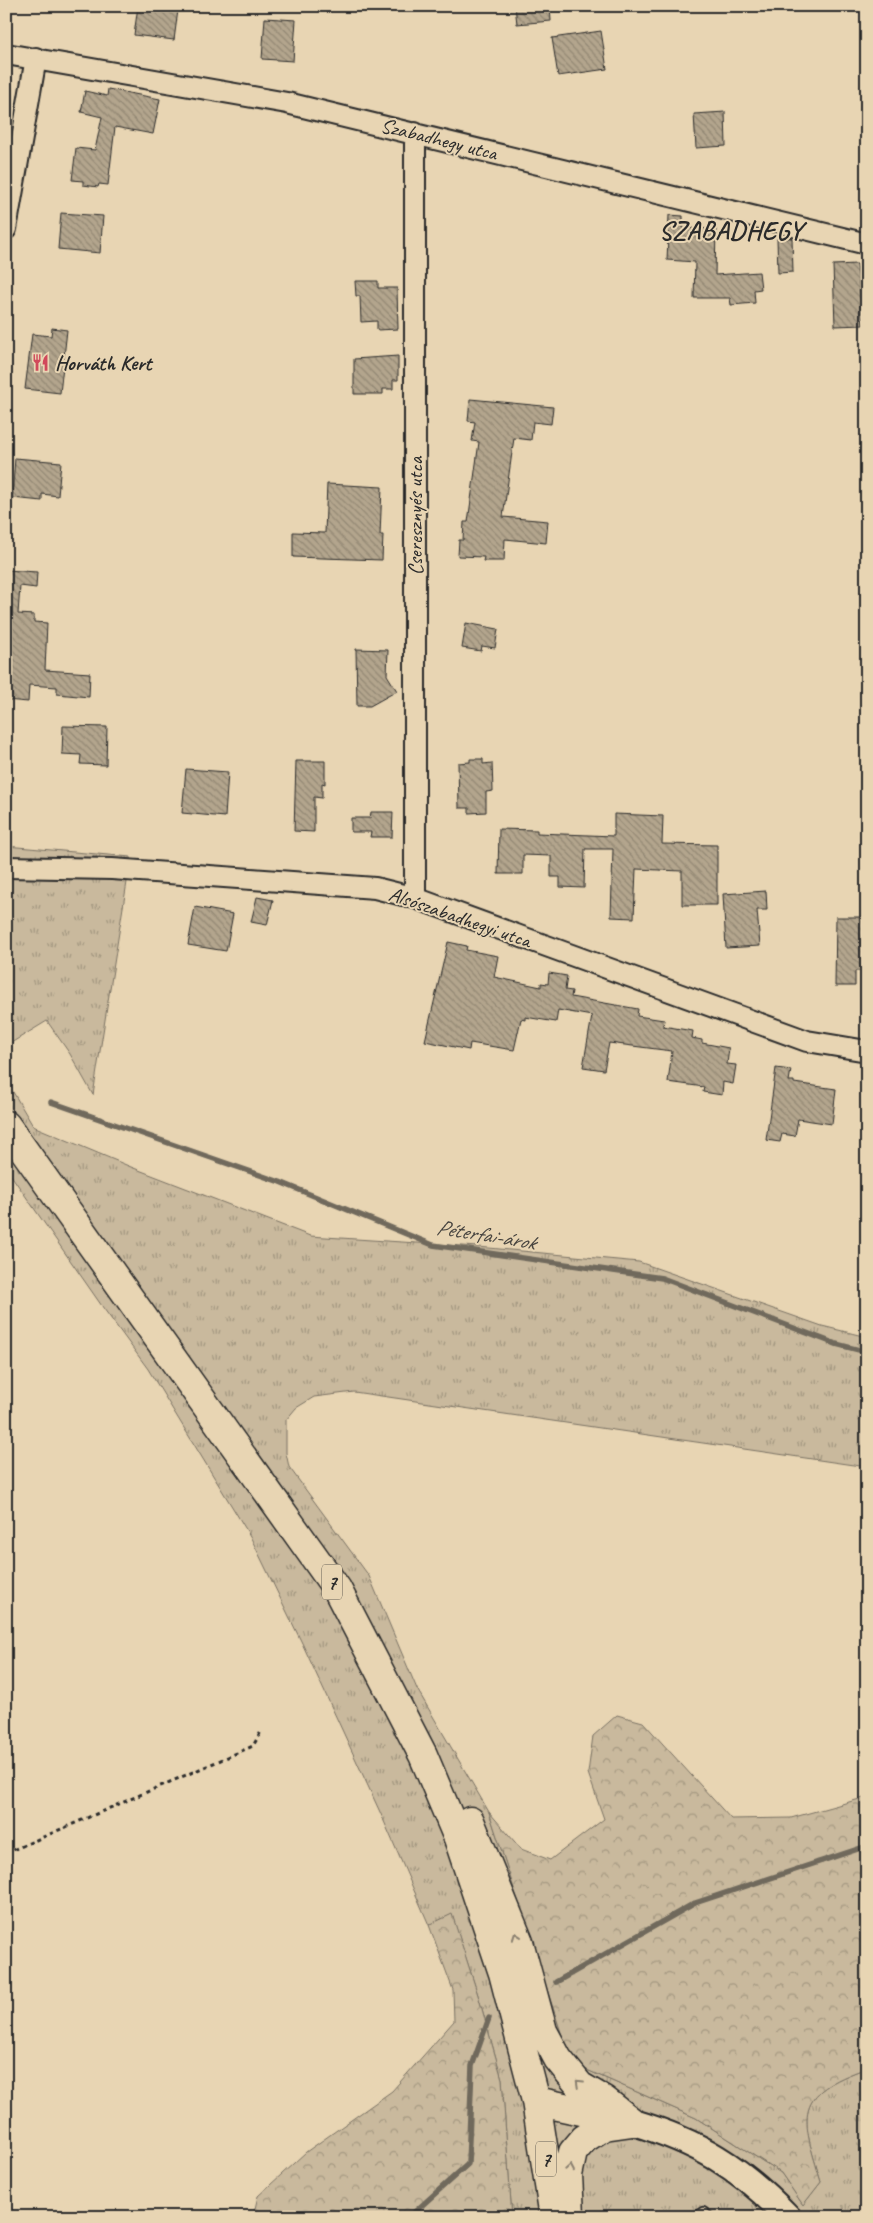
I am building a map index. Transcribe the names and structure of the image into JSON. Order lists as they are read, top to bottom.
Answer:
{
  "streets": {
    "main road": ["7"],
    "street": ["Szabadhegy utca", "Cseresznyés utca", "Alsószabadhegyi utca"]
  },
  "crossings": [
    ["Szabadhegy utca", "Cseresznyés utca"],
    ["Cseresznyés utca", "Alsószabadhegyi utca"]
  ],
  "districts": ["SZABADHEGY"],
  "water": ["Péterfai-árok"],
  "places": {
    "restaurant": ["Horváth Kert"]
  }
}
